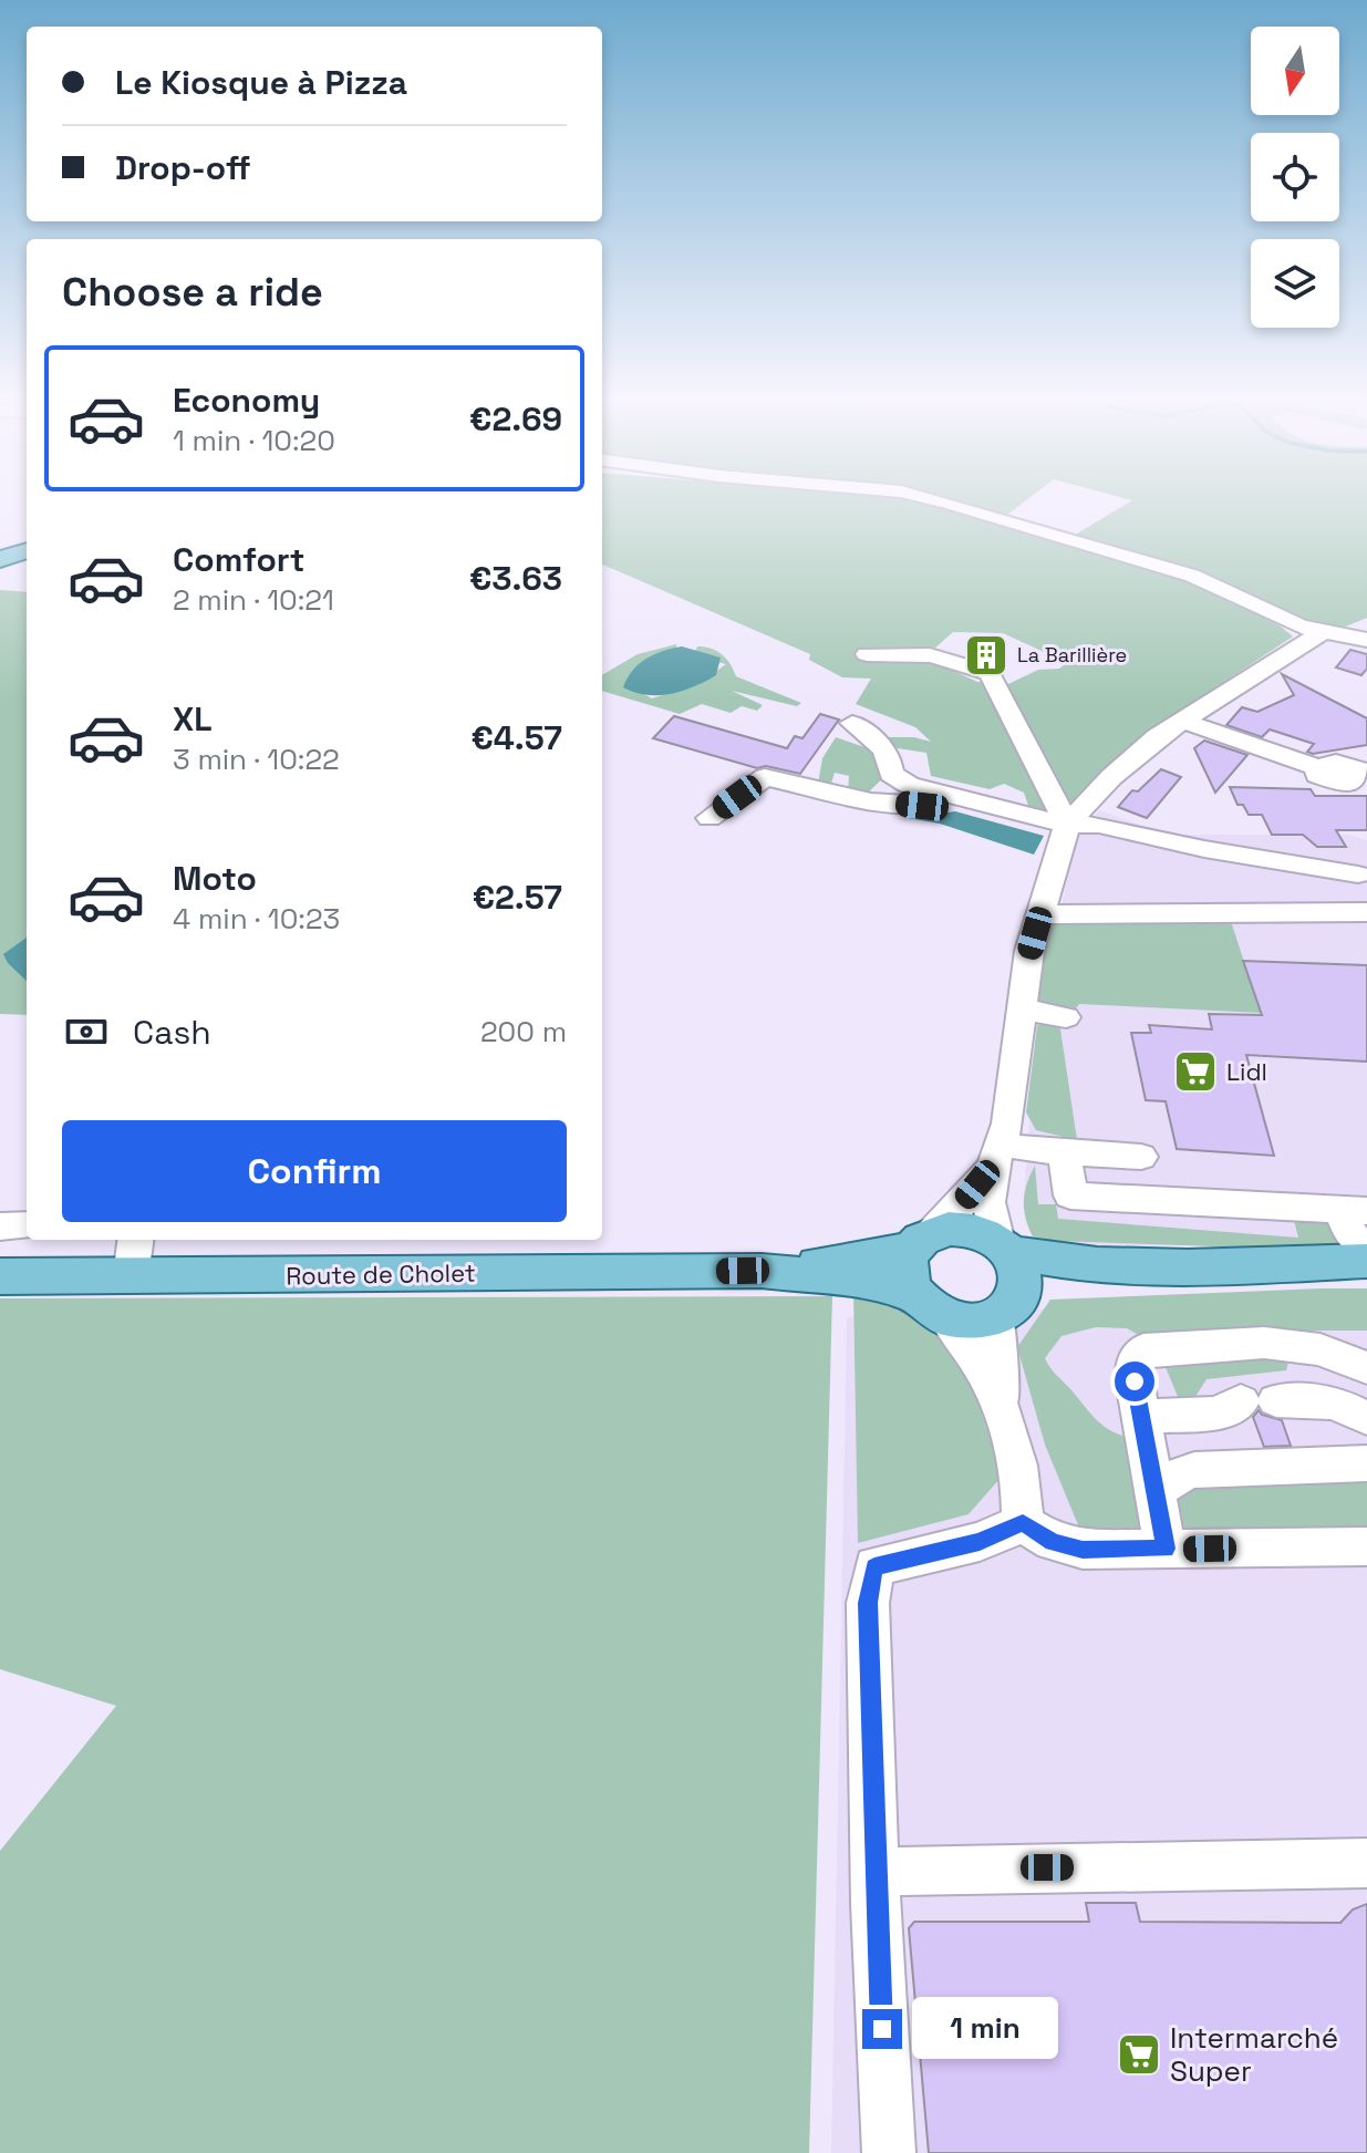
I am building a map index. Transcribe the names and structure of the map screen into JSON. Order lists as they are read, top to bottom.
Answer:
{
  "streets": {
    "main road": ["Route de Cholet"]
  },
  "places": {
    "building": ["La Barillière"],
    "supermarket": ["Lidl", "Intermarché Super"]
  },
  "north": "bottom",
  "page": {
    "banner": ["Le Kiosque à Pizza", "Drop-off"],
    "heading": "Choose a ride",
    "list": [
      {
        "name": "Economy",
        "note": "1 min · 10:20",
        "value": "€2.69"
      },
      {
        "name": "Comfort",
        "note": "2 min · 10:21",
        "value": "€3.63"
      },
      {
        "name": "XL",
        "note": "3 min · 10:22",
        "value": "€4.57"
      },
      {
        "name": "Moto",
        "note": "4 min · 10:23",
        "value": "€2.57"
      }
    ],
    "pay": ["Cash", "200 m"],
    "buttons": "Confirm",
    "bubble": "1 min"
  }
}
